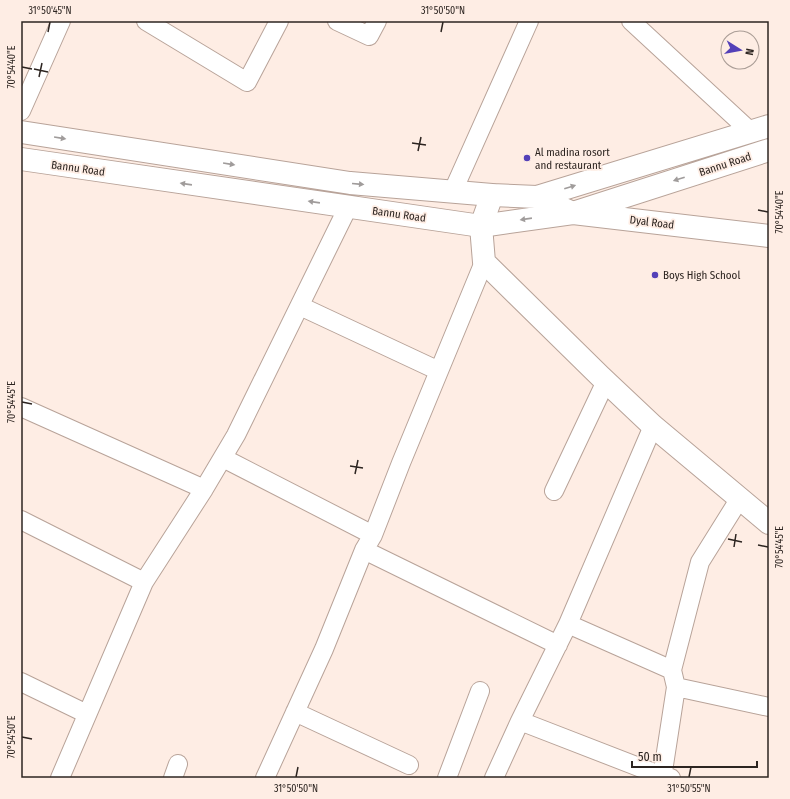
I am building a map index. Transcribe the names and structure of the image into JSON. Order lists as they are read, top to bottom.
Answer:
{
  "streets": {
    "main road": ["Bannu Road", "Dyal Road"]
  },
  "crossings": [
    ["Bannu Road", "Dyal Road"]
  ],
  "places": ["Al madina rosort and restaurant", "Boys High School"],
  "scale_bar": "50 m",
  "north": "right",
  "coordinates": [
    "31°50'45\"N",
    "31°50'50\"N",
    "70°54'40\"E",
    "70°54'45\"E",
    "70°54'50\"E",
    "31°50'55\"N"
  ]
}
